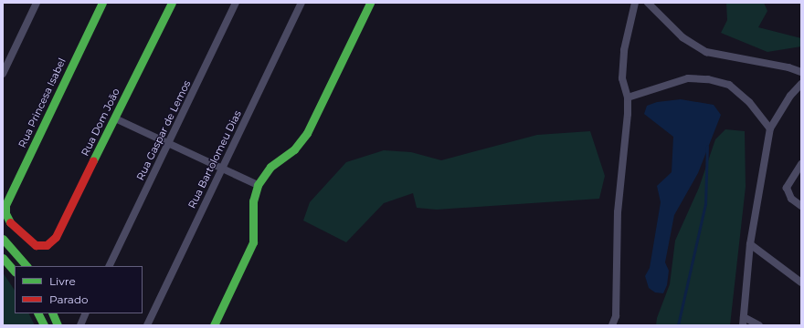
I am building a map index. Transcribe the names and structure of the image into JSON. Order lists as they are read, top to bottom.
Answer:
{
  "streets": {
    "street": [
      "Rua Princesa Isabel",
      "Rua Dom João",
      "Rua Gaspar de Lemos",
      "Rua Bartolomeu Dias"
    ]
  },
  "crossings": [
    ["Rua Princesa Isabel", "Rua Dom João"]
  ],
  "legend": ["Livre", "Parado"]
}
